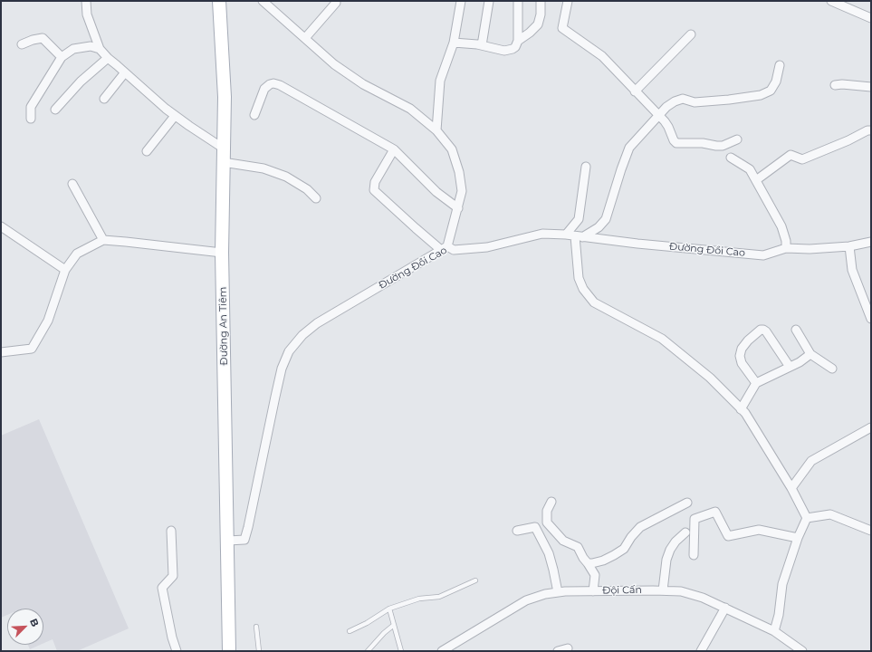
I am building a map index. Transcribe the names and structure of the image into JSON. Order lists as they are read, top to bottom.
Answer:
{
  "streets": {
    "main road": ["Đường An Tiêm"],
    "street": ["Đường Đồi Cao", "Đội Cấn"]
  },
  "crossings": [
    ["Đường Đồi Cao", "Đường An Tiêm"]
  ],
  "north": "top right"
}
